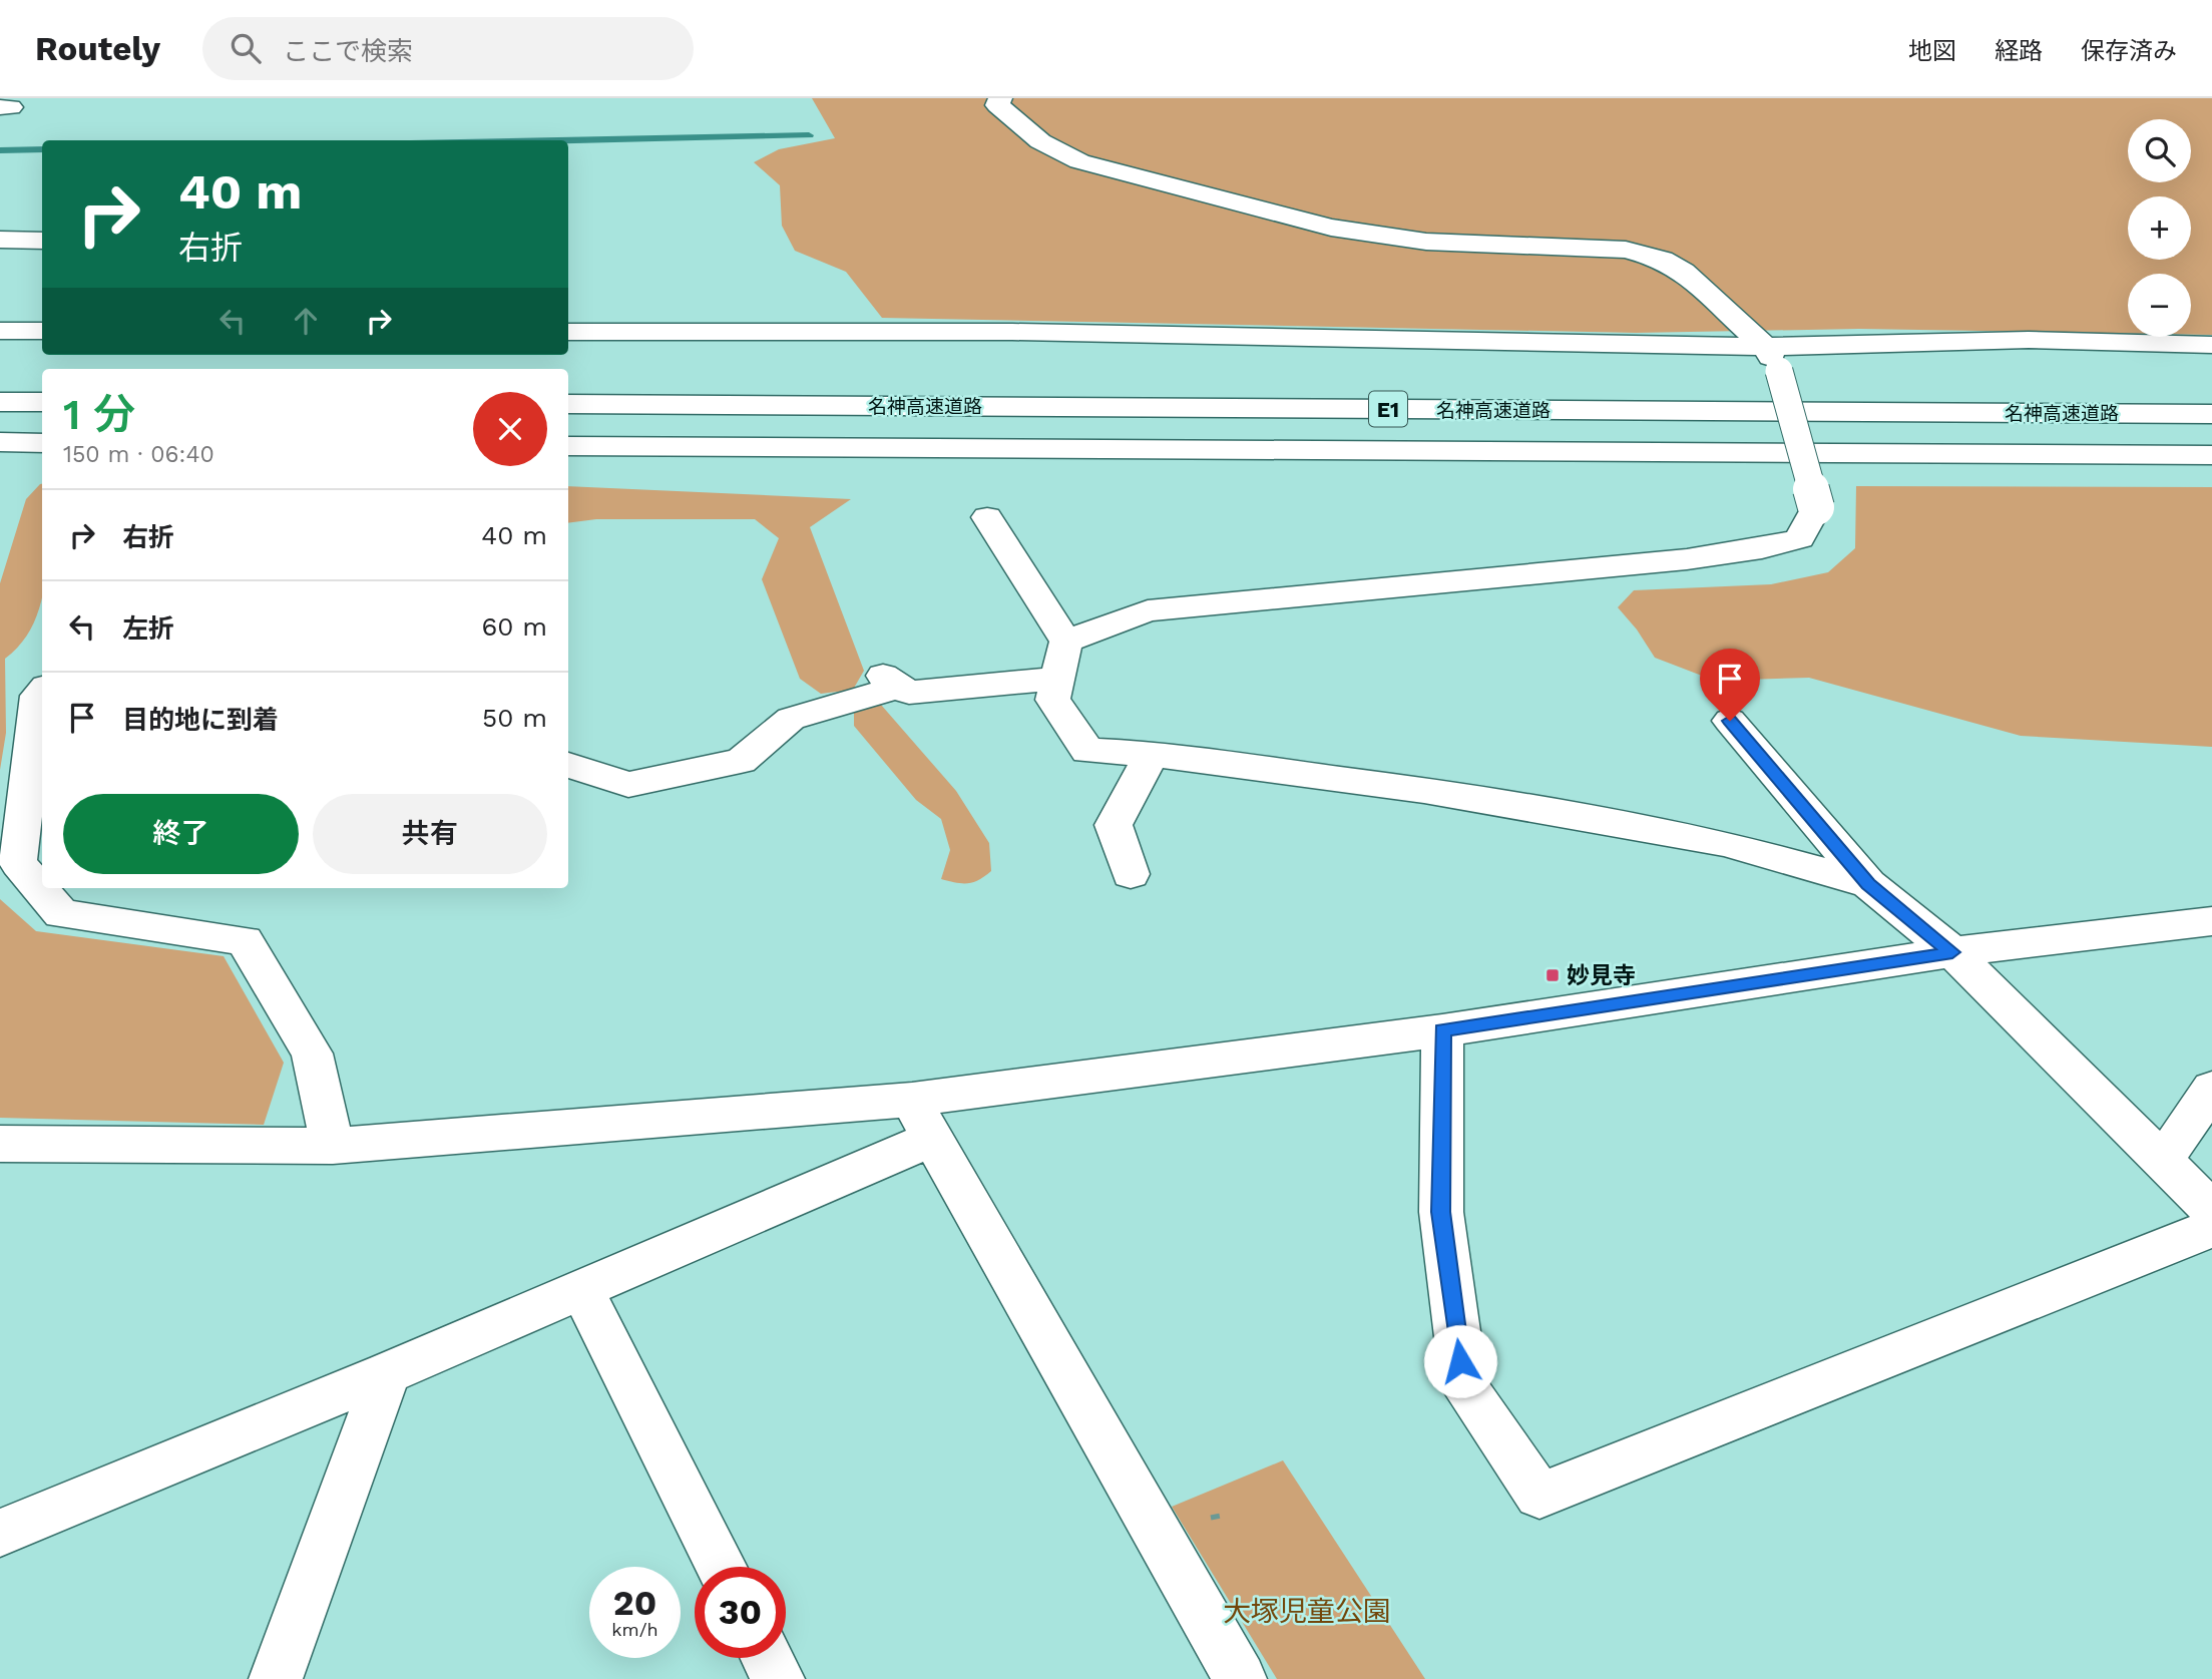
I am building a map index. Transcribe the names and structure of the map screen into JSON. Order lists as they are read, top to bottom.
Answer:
{
  "streets": {
    "main road": ["名神高速道路", "E1"]
  },
  "parks": ["大塚児童公園"],
  "places": {
    "transit": ["妙見寺"]
  },
  "page": {
    "header": "Routely",
    "search": "ここで検索",
    "nav": ["地図", "経路", "保存済み"],
    "map_buttons": ["+", "−"],
    "turn": ["40 m", "右折"],
    "heading": ["1 分", "150 m · 06:40"],
    "list": [
      {
        "name": "右折",
        "value": "40 m"
      },
      {
        "name": "左折",
        "value": "60 m"
      },
      {
        "name": "目的地に到着",
        "value": "50 m"
      }
    ],
    "buttons": ["終了", "共有"],
    "speed": "20 km/h",
    "limit": "30"
  }
}
